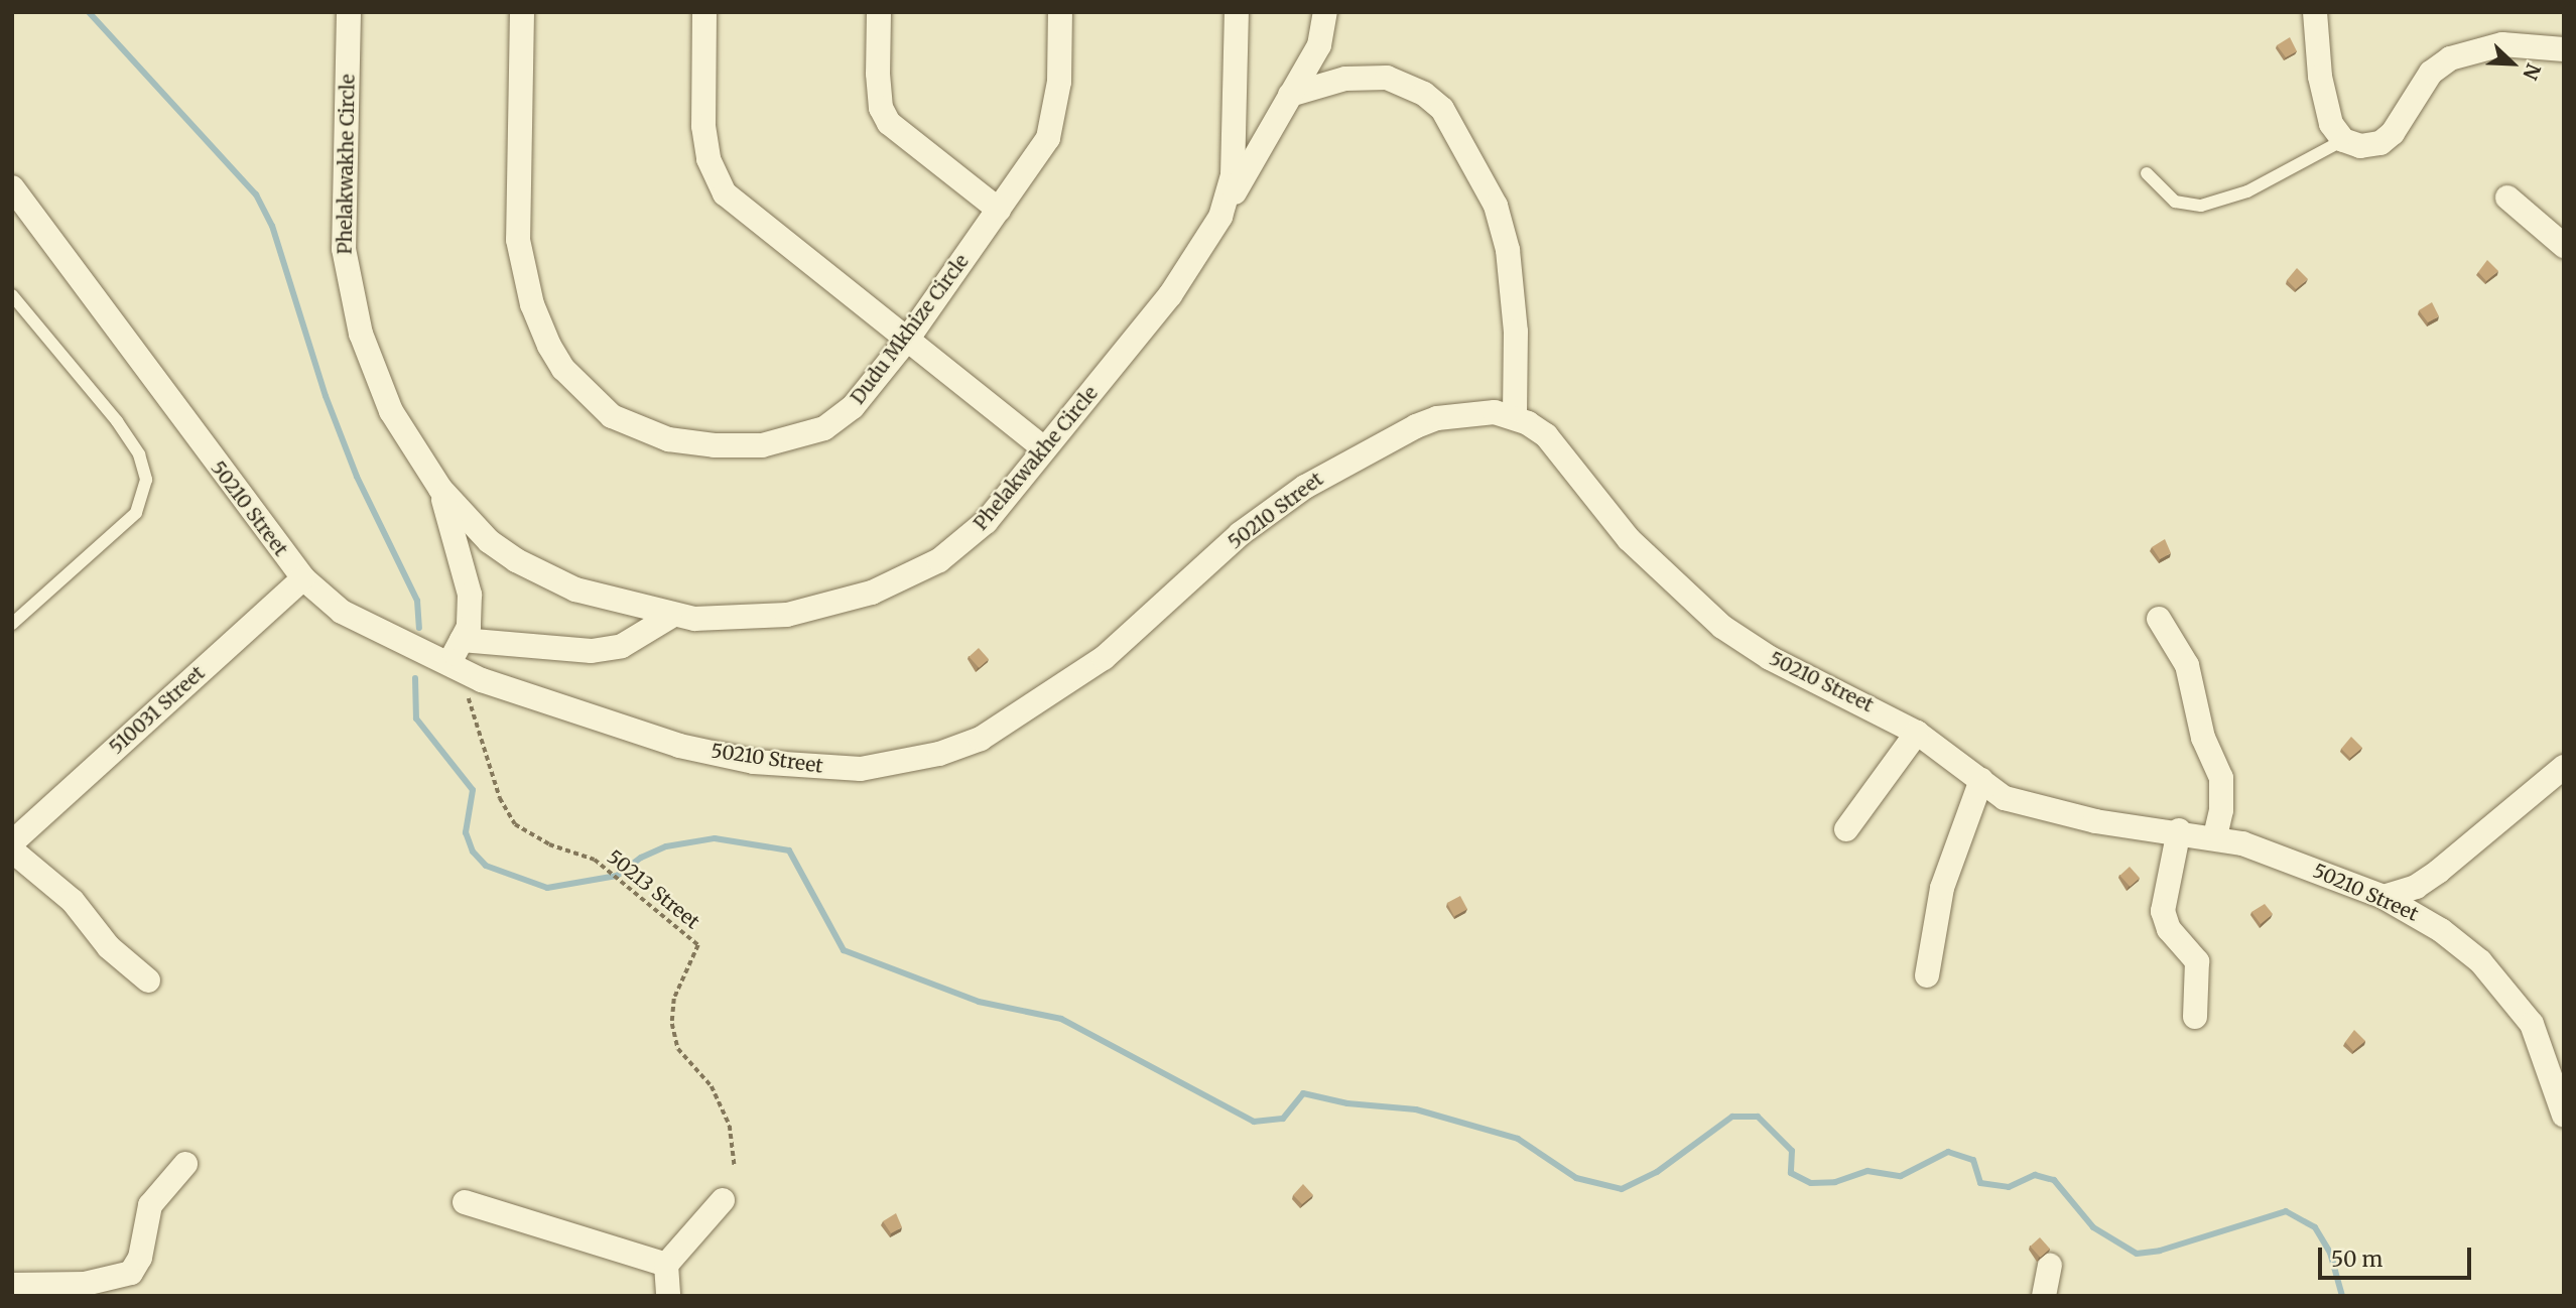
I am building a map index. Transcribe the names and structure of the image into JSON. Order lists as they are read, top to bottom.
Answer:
{
  "streets": {
    "street": [
      "Phelakwakhe Circle",
      "Dudu Mkhize Circle",
      "50210 Street",
      "510031 Street"
    ],
    "path": ["50213 Street"]
  },
  "crossings": [
    ["50210 Street", "510031 Street"],
    ["50210 Street", "50213 Street"]
  ],
  "scale_bar": "50 m",
  "north": "bottom right"
}
